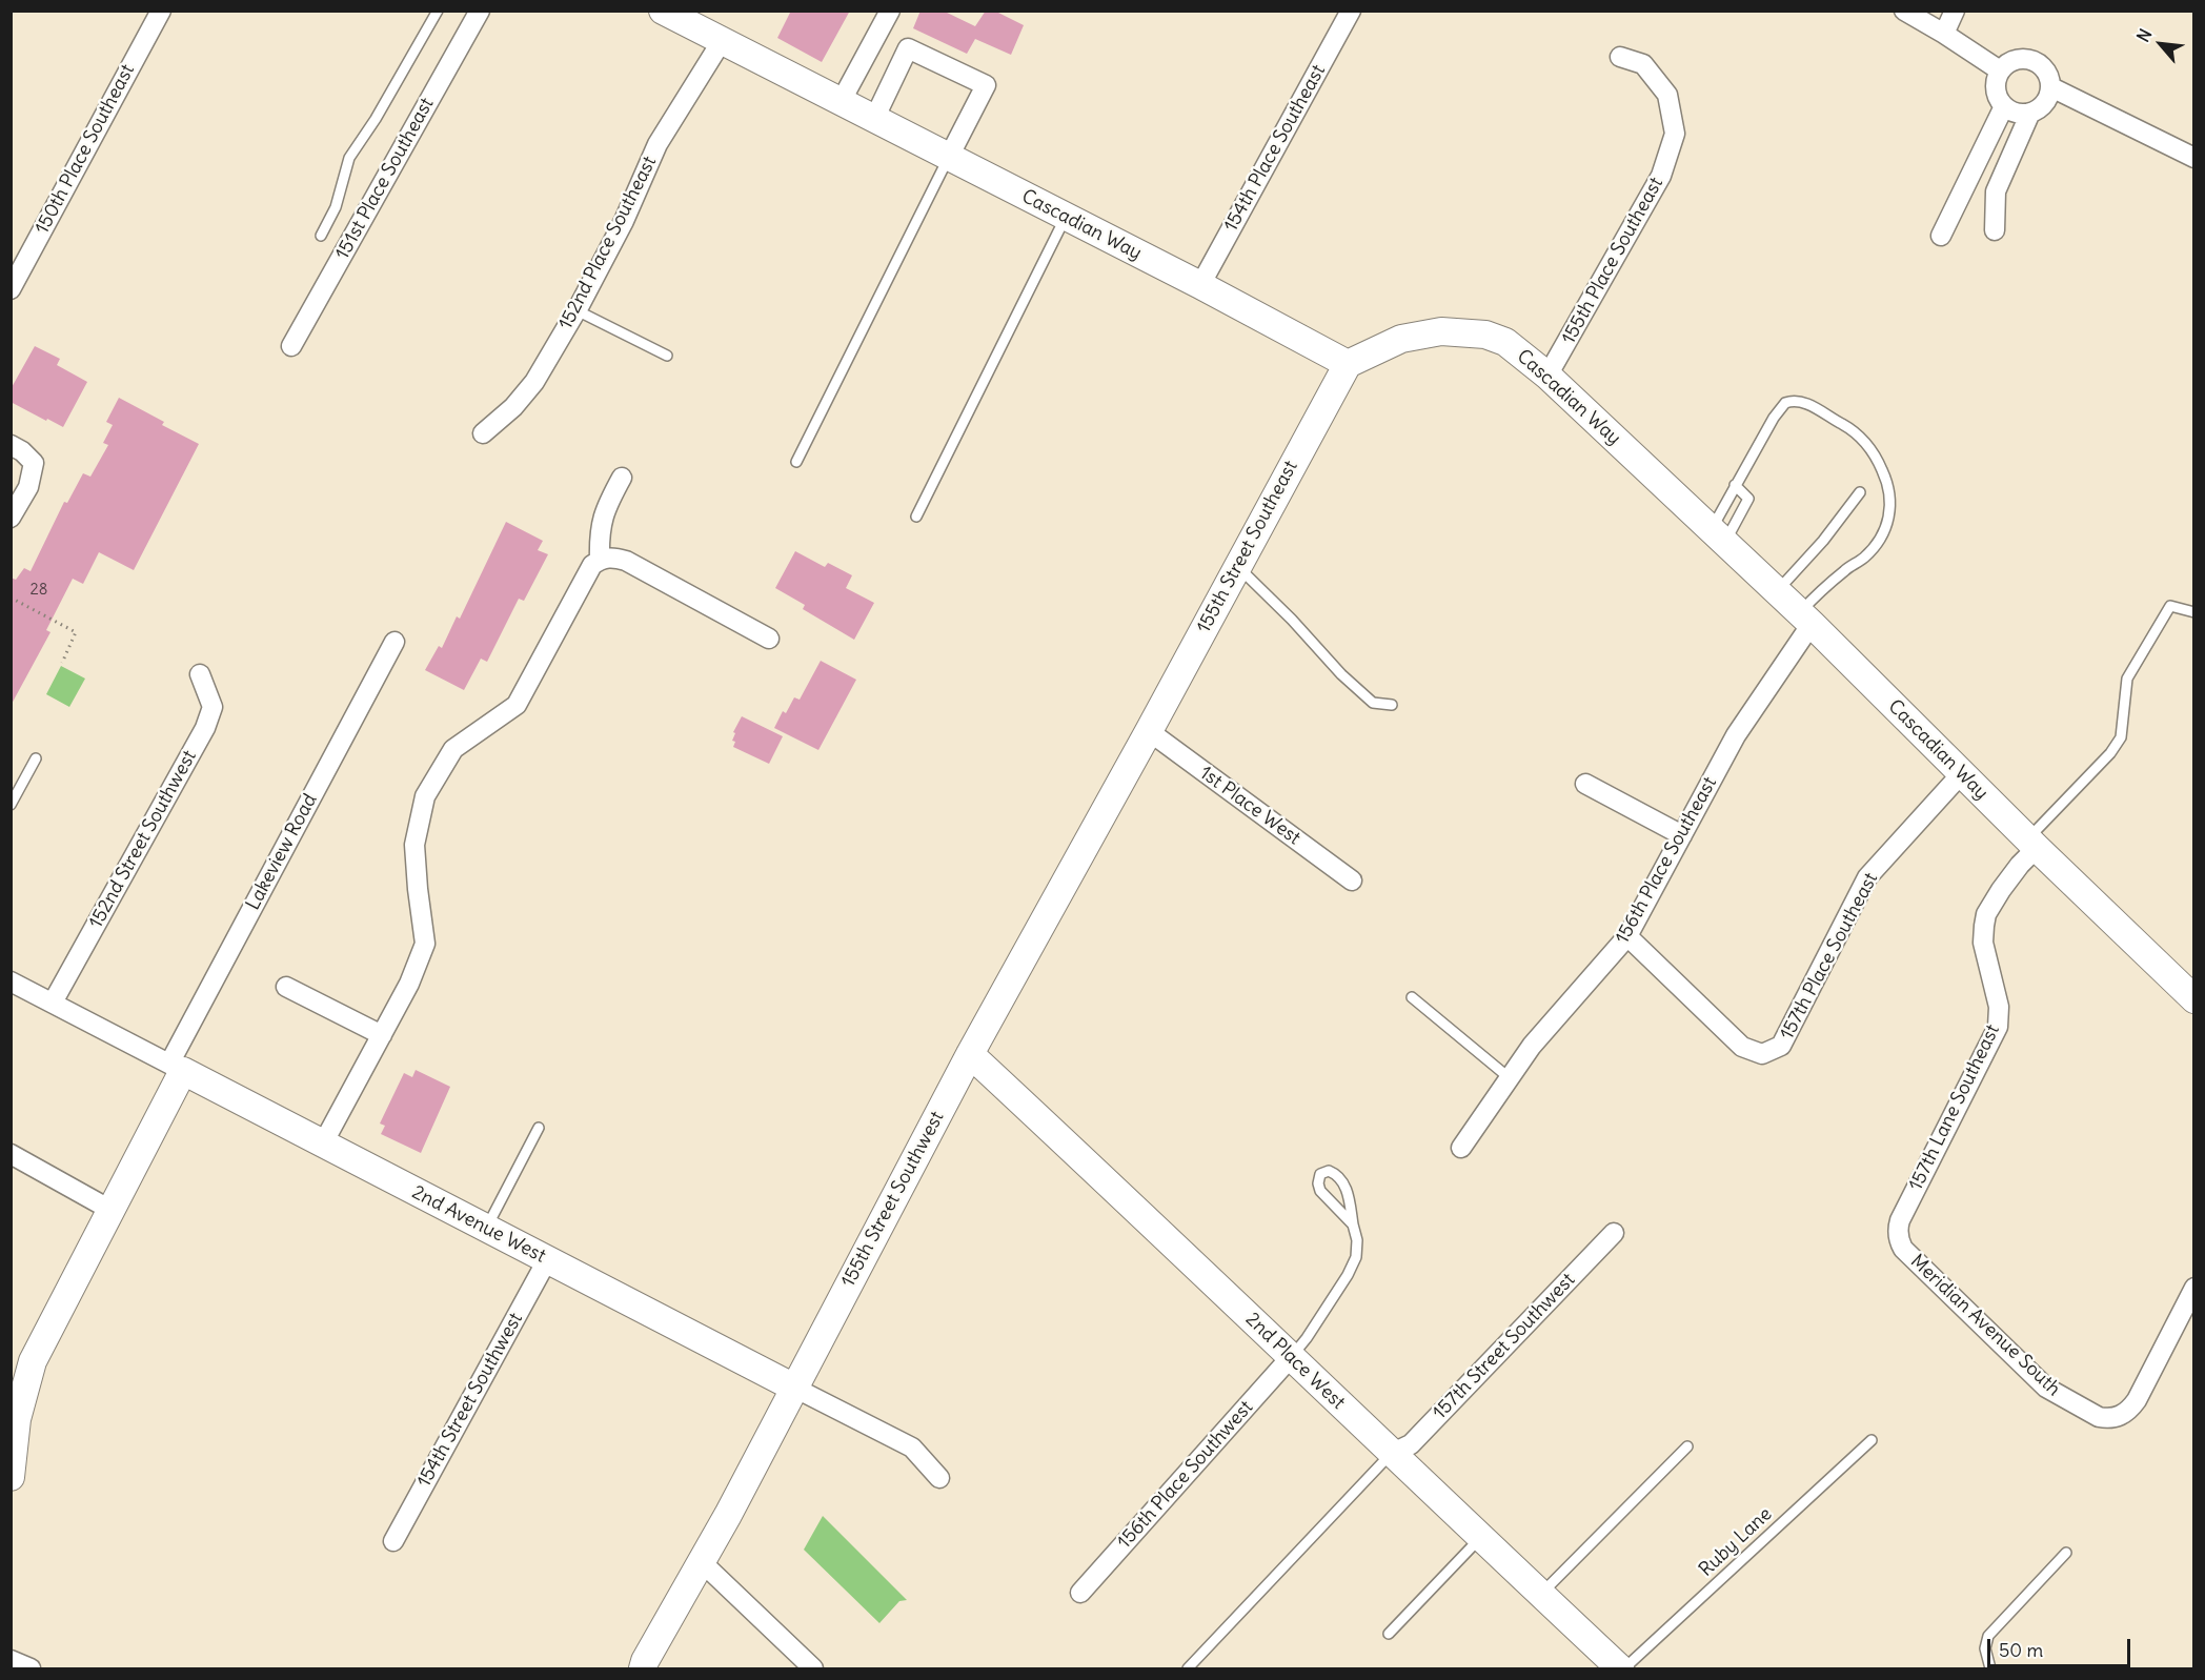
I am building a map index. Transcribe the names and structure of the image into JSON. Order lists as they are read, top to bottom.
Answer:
{
  "streets": {
    "street": [
      "154th Place Southeast",
      "150th Place Southeast",
      "151st Place Southeast",
      "Cascadian Way",
      "152nd Place Southeast",
      "155th Place Southeast",
      "155th Street Southeast",
      "1st Place West",
      "152nd Street Southwest",
      "Lakeview Road",
      "156th Place Southeast",
      "157th Place Southeast",
      "157th Lane Southeast",
      "155th Street Southwest",
      "2nd Avenue West",
      "Meridian Avenue South",
      "157th Street Southwest",
      "2nd Place West",
      "154th Street Southwest",
      "156th Place Southwest"
    ],
    "lane": ["Ruby Lane"]
  },
  "crossings": [
    ["154th Place Southeast", "Cascadian Way"],
    ["Cascadian Way", "152nd Place Southeast"],
    ["Cascadian Way", "155th Place Southeast"],
    ["Cascadian Way", "155th Street Southeast"],
    ["Cascadian Way", "156th Place Southeast"],
    ["Cascadian Way", "157th Place Southeast"],
    ["Cascadian Way", "157th Lane Southeast"],
    ["155th Street Southeast", "1st Place West"],
    ["155th Street Southeast", "155th Street Southwest"],
    ["1st Place West", "155th Street Southwest"],
    ["152nd Street Southwest", "2nd Avenue West"],
    ["Lakeview Road", "2nd Avenue West"],
    ["156th Place Southeast", "157th Place Southeast"],
    ["157th Lane Southeast", "Meridian Avenue South"],
    ["155th Street Southwest", "2nd Avenue West"],
    ["155th Street Southwest", "2nd Place West"],
    ["2nd Avenue West", "154th Street Southwest"],
    ["157th Street Southwest", "2nd Place West"],
    ["2nd Place West", "156th Place Southwest"],
    ["2nd Place West", "Ruby Lane"]
  ],
  "house_numbers": ["28"],
  "scale_bar": "50 m",
  "north": "top left"
}
